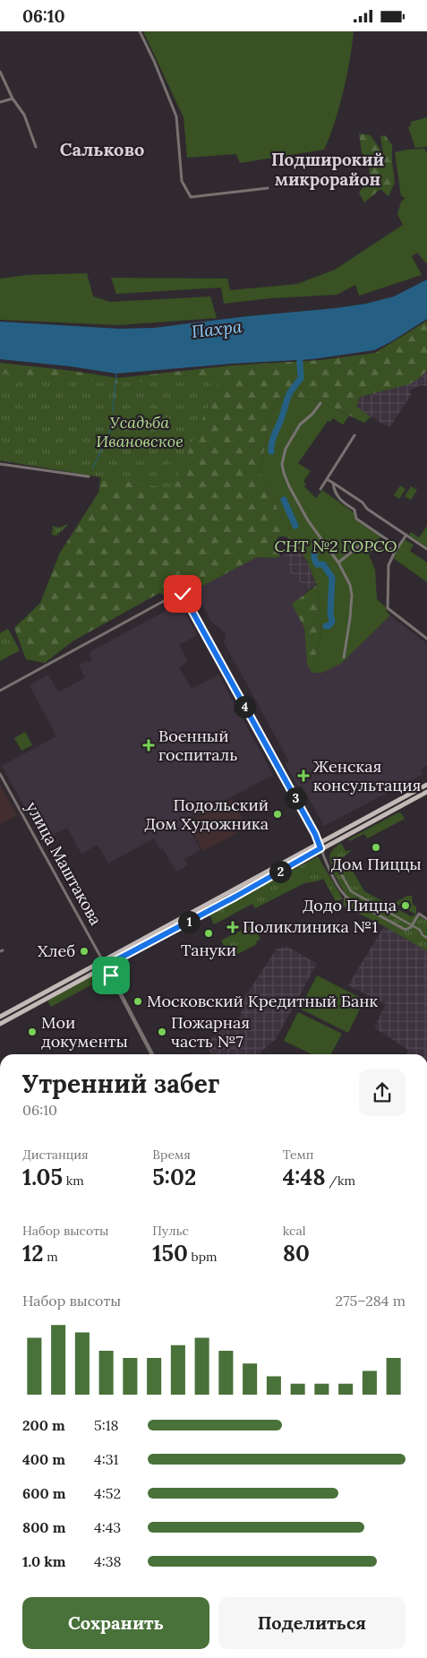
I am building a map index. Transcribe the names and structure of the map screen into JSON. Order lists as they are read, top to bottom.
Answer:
{
  "streets": {
    "street": ["улица Маштакова"]
  },
  "districts": ["Сальково", "Подширокий микрорайон"],
  "water": ["Пахра"],
  "parks": ["Усадьба Ивановское", "СНТ №2 ГОРСО"],
  "places": {
    "health": ["Военный госпиталь", "Женская консультация", "Поликлиника №1"],
    "other": [
      "Подольский Дом Художника",
      "Дом Пиццы",
      "Додо Пицца",
      "Тануки",
      "Хлеб",
      "Московский Кредитный Банк",
      "Мои документы",
      "Пожарная часть №7"
    ]
  },
  "page": {
    "status": "06:10",
    "pins": [
      "4",
      "3",
      "2",
      "1"
    ],
    "heading": ["Утренний забег", "06:10"],
    "stats": [
      ["Дистанция", "1.05 km"],
      ["Время", "5:02"],
      ["Темп", "4:48 /km"],
      ["Набор высоты", "12 m"],
      ["Пульс", "150 bpm"],
      ["kcal", "80"]
    ],
    "chart": ["Набор высоты", "275–284 m"],
    "list": [
      {
        "name": "200 m",
        "note": "5:18"
      },
      {
        "name": "400 m",
        "note": "4:31"
      },
      {
        "name": "600 m",
        "note": "4:52"
      },
      {
        "name": "800 m",
        "note": "4:43"
      },
      {
        "name": "1.0 km",
        "note": "4:38"
      }
    ],
    "buttons": ["Сохранить", "Поделиться"]
  }
}
